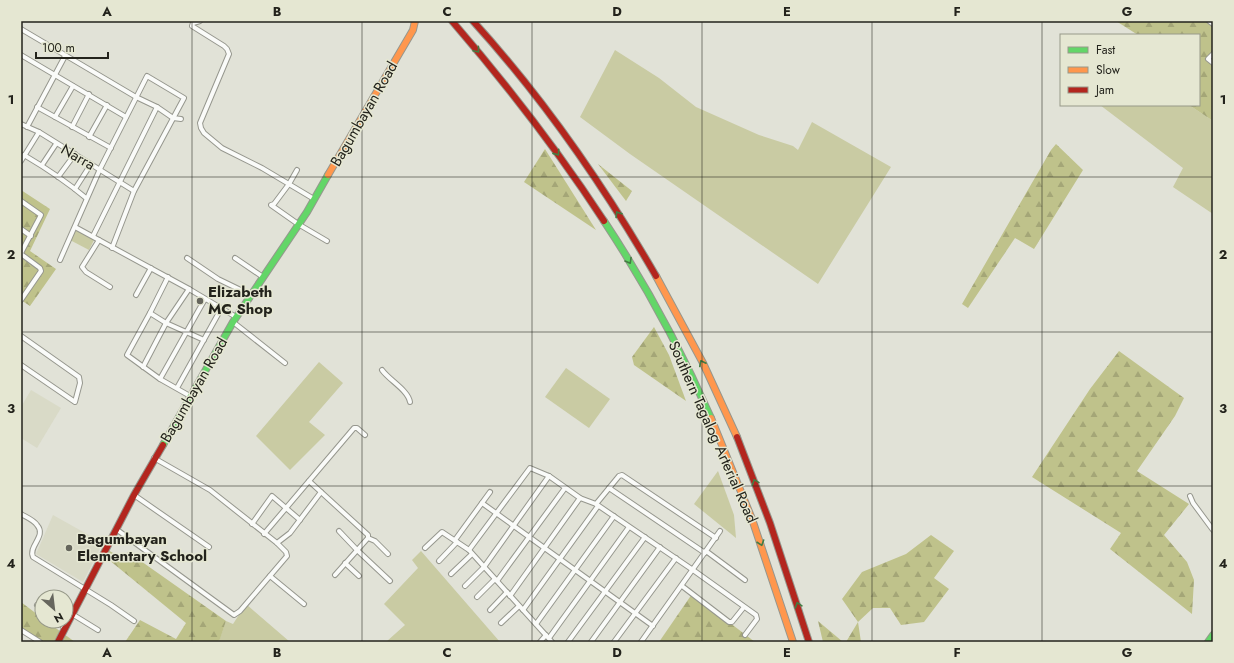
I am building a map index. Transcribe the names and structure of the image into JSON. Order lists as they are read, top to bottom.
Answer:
{
  "streets": {
    "main road": ["Bagumbayan Road", "Southern Tagalog Arterial Road"],
    "street": ["Narra"]
  },
  "places": ["Elizabeth MC Shop", "Bagumbayan Elementary School"],
  "legend": ["Fast", "Slow", "Jam"],
  "scale_bar": "100 m",
  "north": "bottom right",
  "grid": {
    "columns": [
      "A",
      "B",
      "C",
      "D",
      "E",
      "F",
      "G"
    ],
    "rows": [
      "1",
      "2",
      "3",
      "4"
    ]
  }
}
